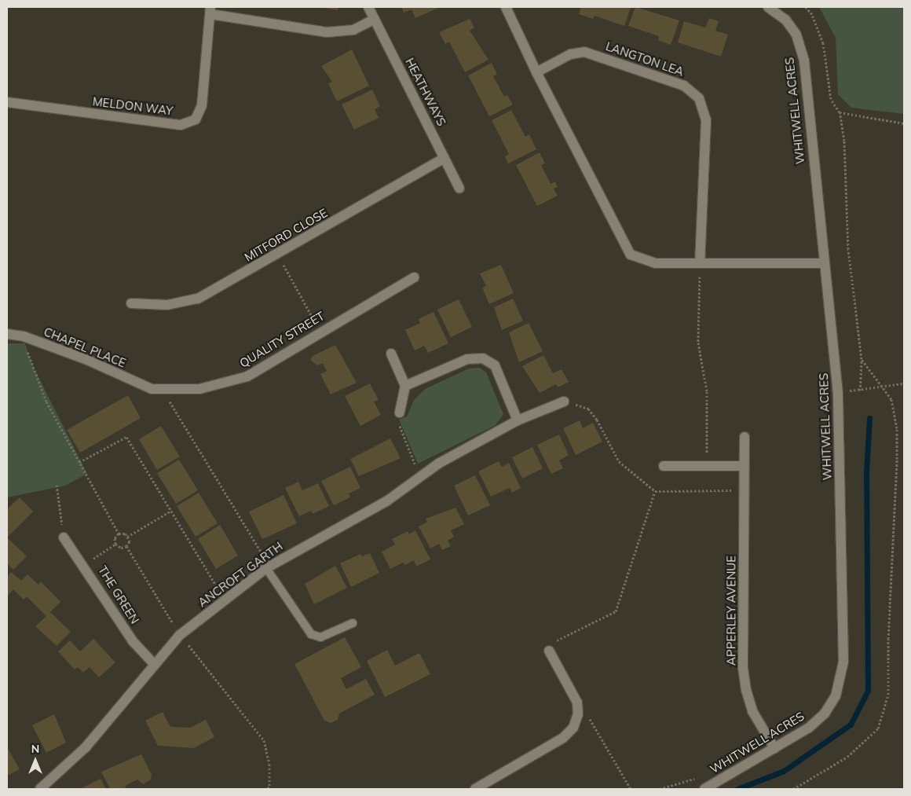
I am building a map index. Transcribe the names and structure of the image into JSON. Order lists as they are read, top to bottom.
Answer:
{
  "streets": {
    "street": [
      "LANGTON LEA",
      "HEATHWAYS",
      "MELDON WAY",
      "WHITWELL ACRES",
      "MITFORD CLOSE",
      "QUALITY STREET",
      "CHAPEL PLACE",
      "ANCROFT GARTH",
      "THE GREEN",
      "APPERLEY AVENUE"
    ]
  },
  "crossings": [
    ["HEATHWAYS", "MELDON WAY"],
    ["HEATHWAYS", "MITFORD CLOSE"],
    ["WHITWELL ACRES", "APPERLEY AVENUE"],
    ["QUALITY STREET", "CHAPEL PLACE"],
    ["ANCROFT GARTH", "THE GREEN"]
  ],
  "north": "top"
}
